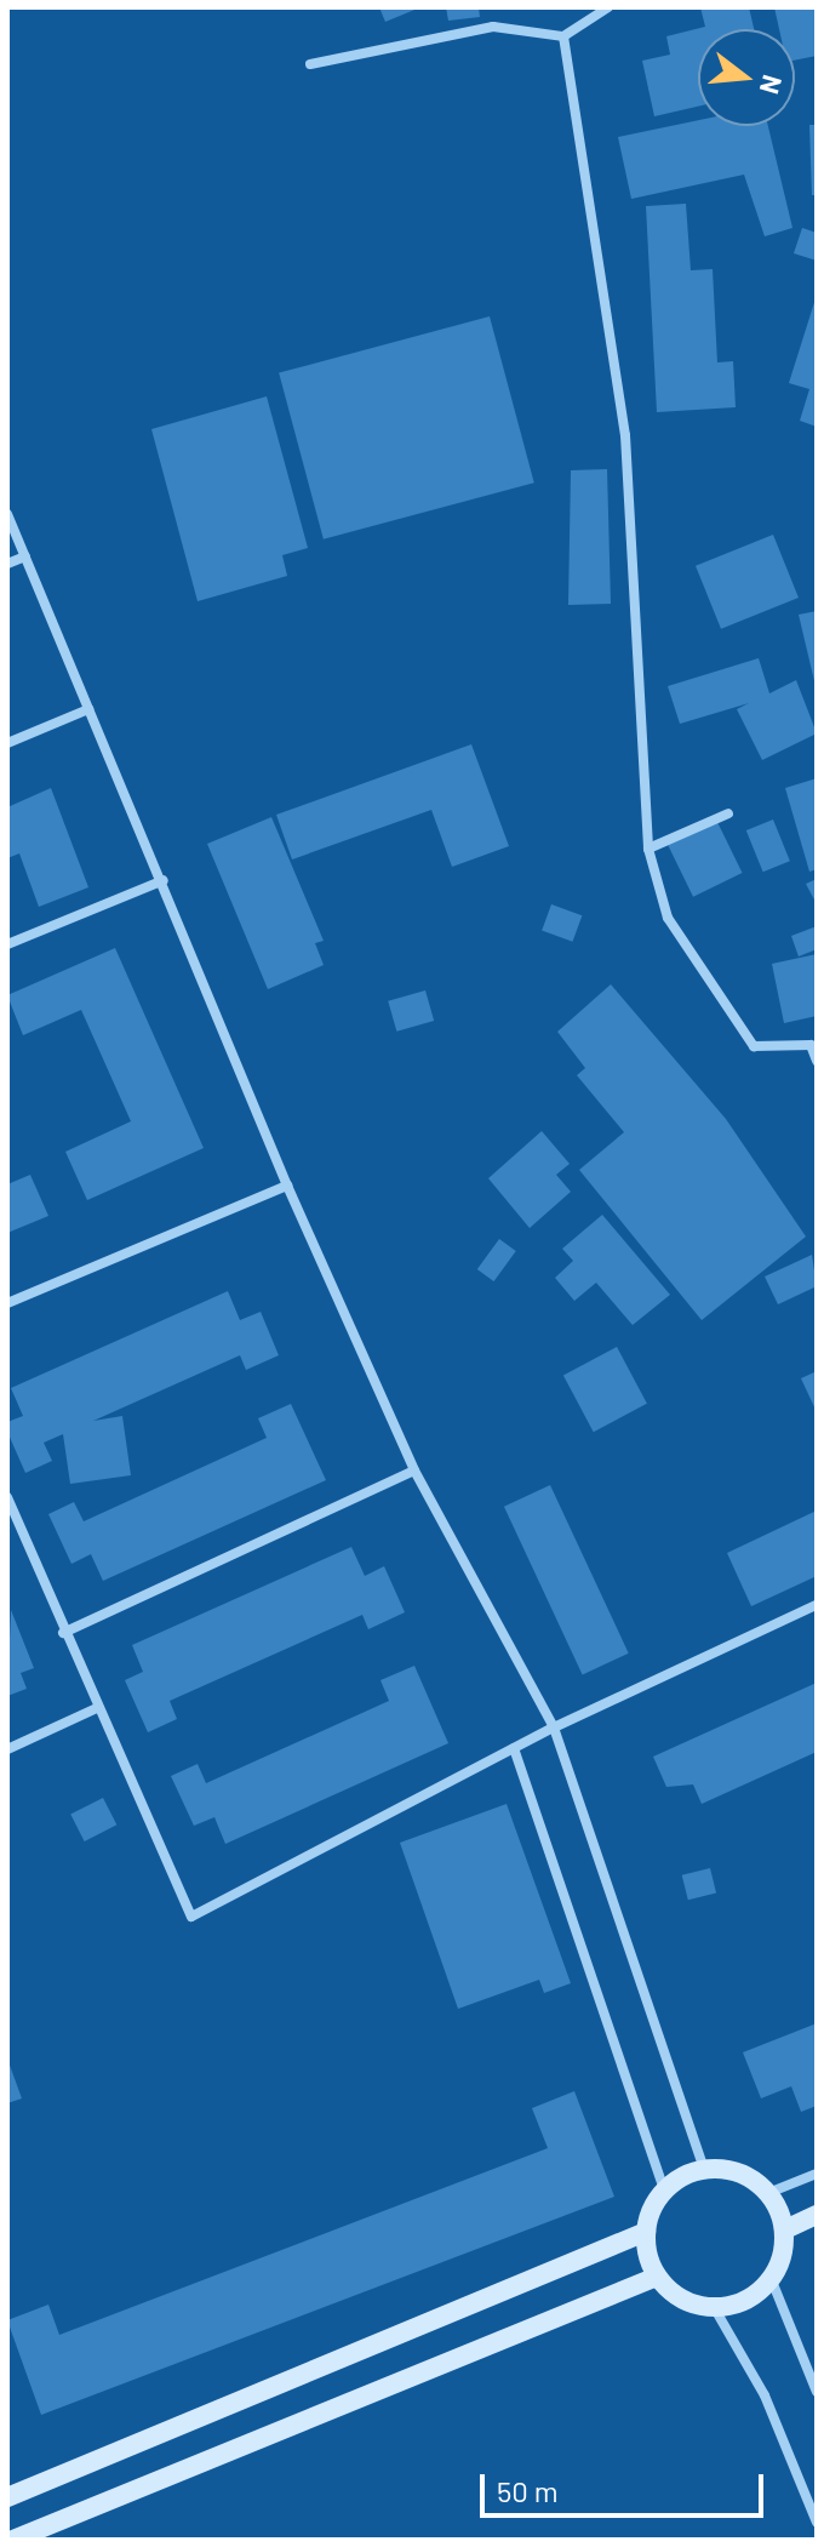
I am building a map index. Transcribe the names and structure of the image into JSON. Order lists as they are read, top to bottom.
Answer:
{
  "scale_bar": "50 m",
  "north": "right"
}
